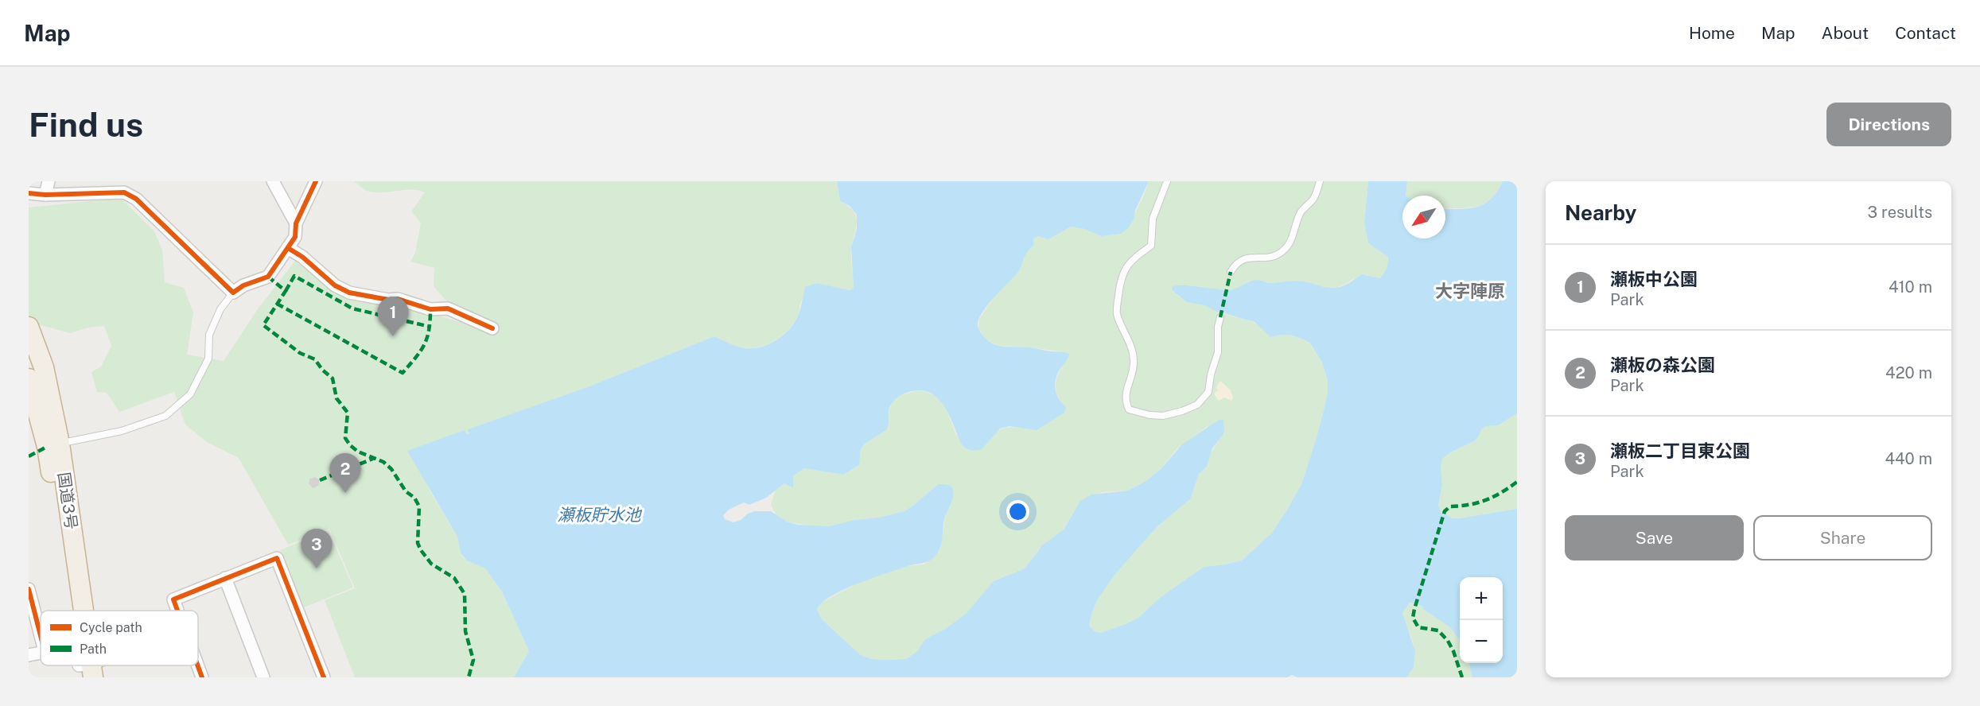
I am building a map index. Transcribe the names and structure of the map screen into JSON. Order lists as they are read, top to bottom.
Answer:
{
  "streets": {
    "highway": ["国道3号"]
  },
  "districts": ["大字陣原"],
  "water": ["瀬板貯水池"],
  "legend": ["Cycle path", "Path"],
  "north": "bottom left",
  "page": {
    "header": "Map",
    "nav": [
      "Home",
      "Map",
      "About",
      "Contact"
    ],
    "buttons": [
      "Directions",
      ["Save", "Share"]
    ],
    "title": "Find us",
    "heading": ["Nearby", "3 results"],
    "list": [
      {
        "mark": "1",
        "name": "瀬板中公園",
        "note": "Park",
        "value": "410 m"
      },
      {
        "mark": "2",
        "name": "瀬板の森公園",
        "note": "Park",
        "value": "420 m"
      },
      {
        "mark": "3",
        "name": "瀬板二丁目東公園",
        "note": "Park",
        "value": "440 m"
      }
    ],
    "pins": ["1", "2", "3"],
    "map_buttons": ["+", "−"]
  }
}
